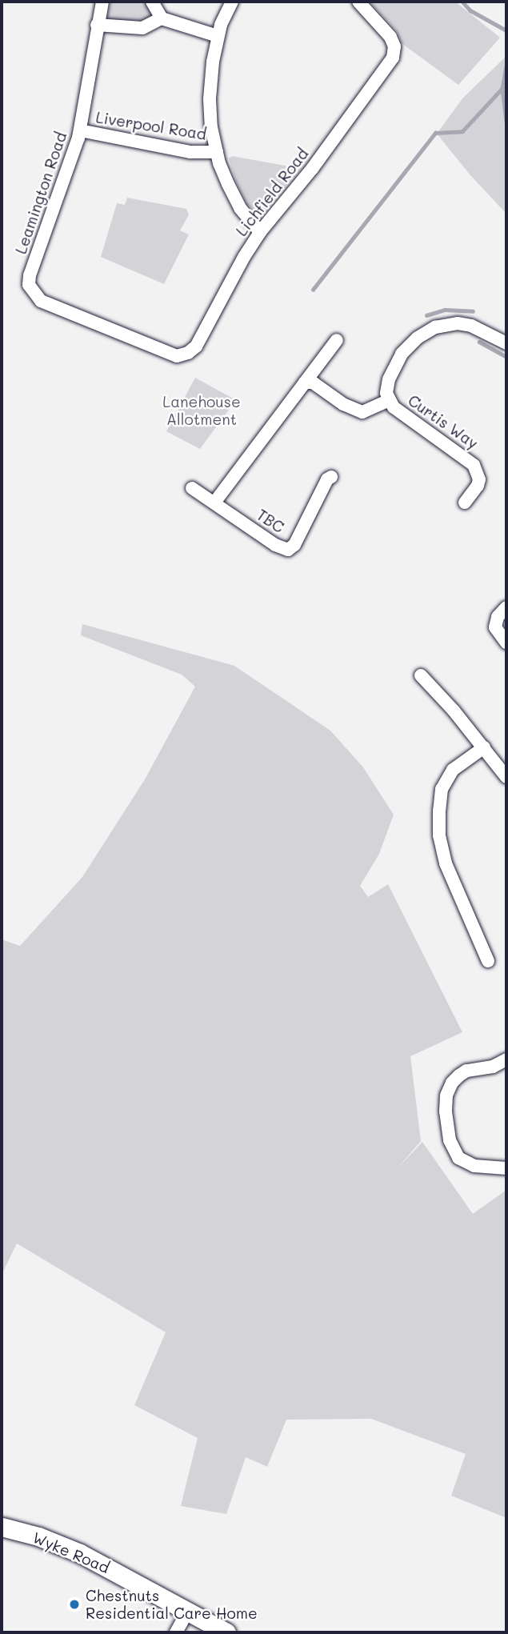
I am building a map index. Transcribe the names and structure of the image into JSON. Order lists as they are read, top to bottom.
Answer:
{
  "streets": {
    "main road": ["Wyke Road"],
    "street": [
      "Liverpool Road",
      "Lichfield Road",
      "Leamington Road",
      "Curtis Way",
      "TBC"
    ]
  },
  "crossings": [
    ["Liverpool Road", "Leamington Road"],
    ["Lichfield Road", "Leamington Road"]
  ],
  "parks": ["Lanehouse Allotment"],
  "places": ["Chestnuts Residential Care Home"]
}
